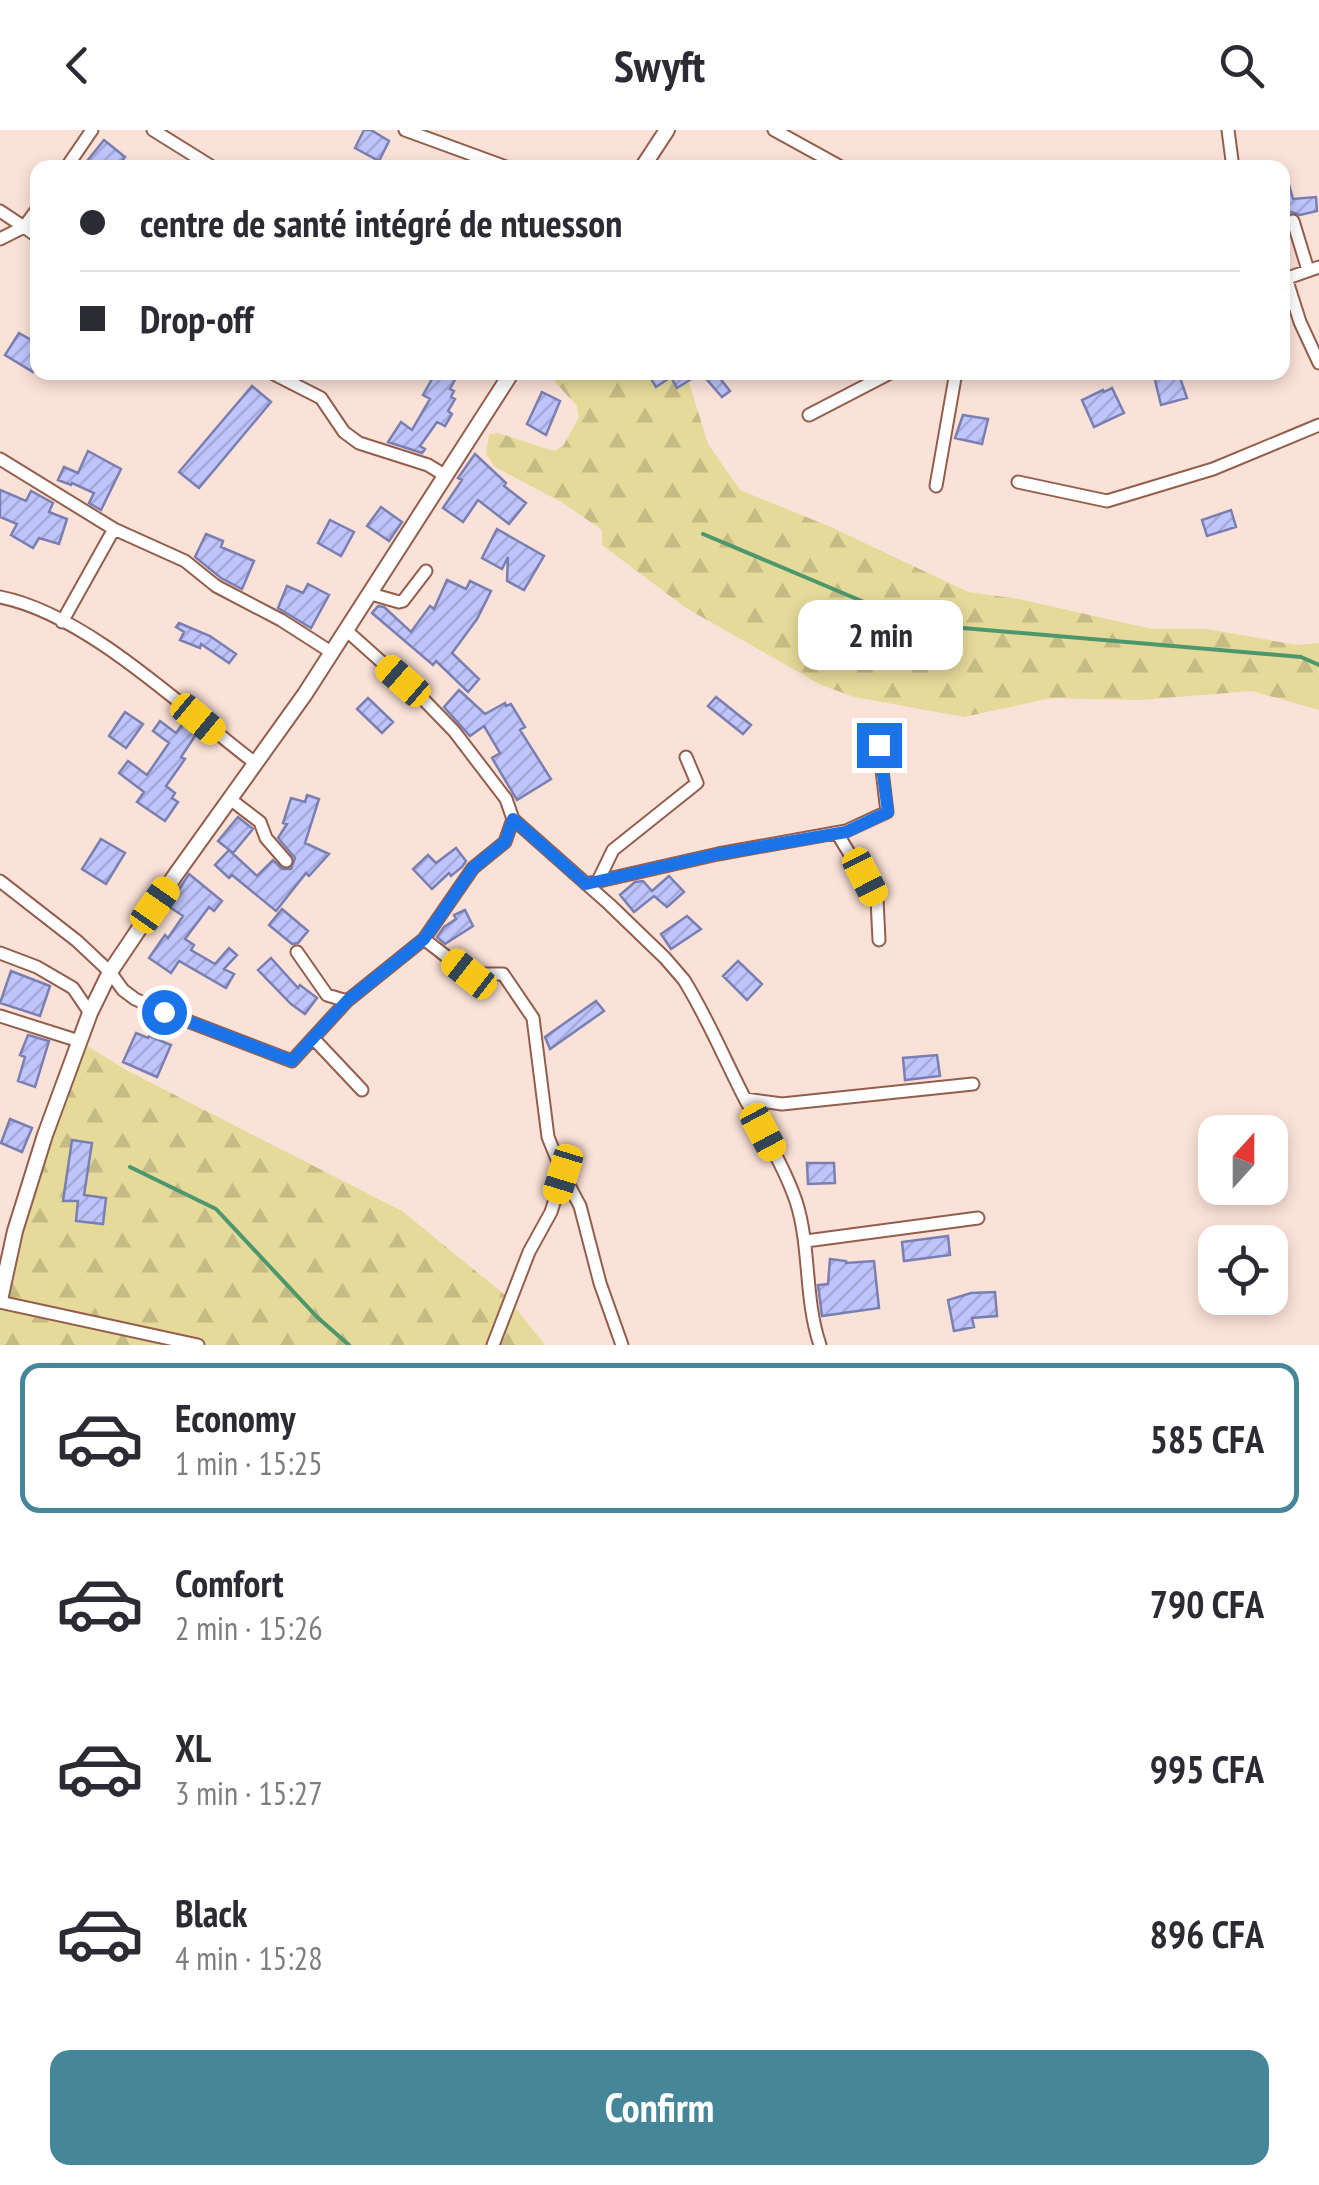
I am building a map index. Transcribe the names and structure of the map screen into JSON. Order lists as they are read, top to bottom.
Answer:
{
  "north": "top",
  "page": {
    "header": "Swyft",
    "banner": ["centre de santé intégré de ntuesson", "Drop-off"],
    "bubble": "2 min",
    "list": [
      {
        "name": "Economy",
        "note": "1 min · 15:25",
        "value": "585 CFA"
      },
      {
        "name": "Comfort",
        "note": "2 min · 15:26",
        "value": "790 CFA"
      },
      {
        "name": "XL",
        "note": "3 min · 15:27",
        "value": "995 CFA"
      },
      {
        "name": "Black",
        "note": "4 min · 15:28",
        "value": "896 CFA"
      }
    ],
    "buttons": "Confirm"
  }
}
